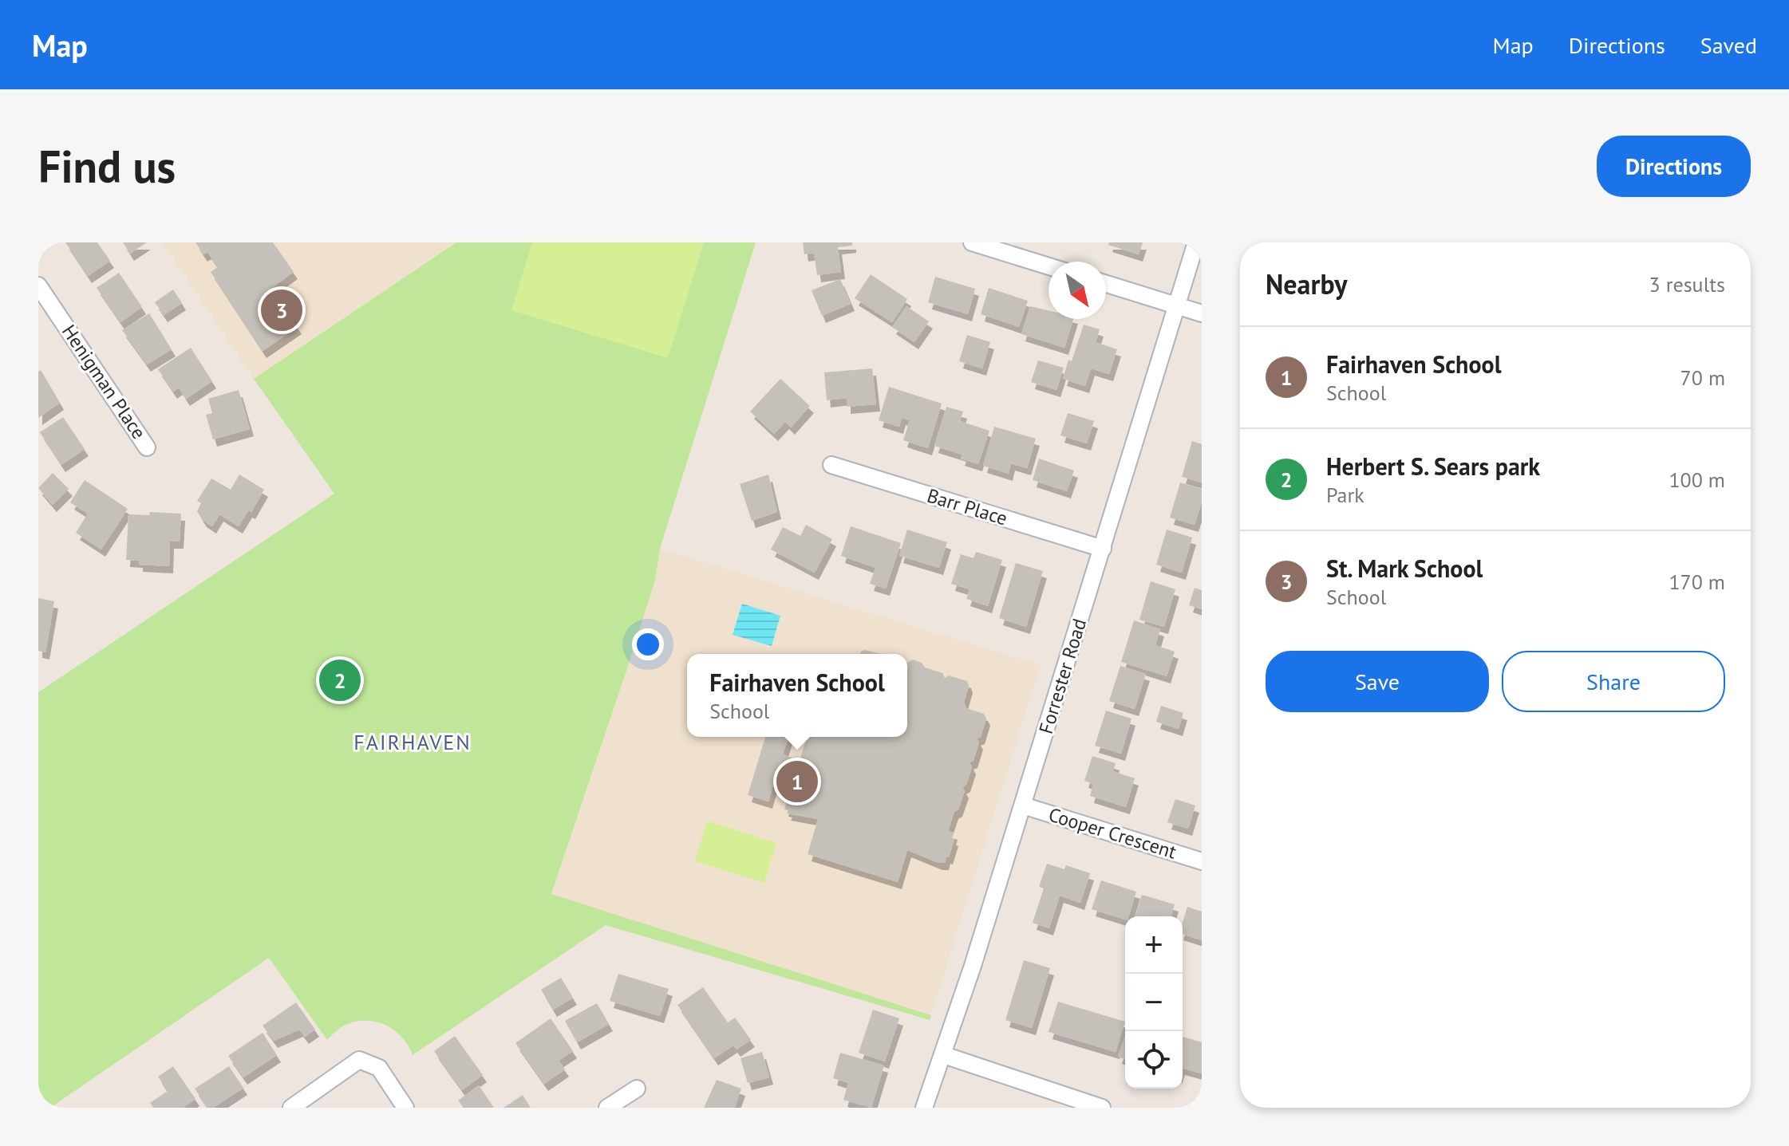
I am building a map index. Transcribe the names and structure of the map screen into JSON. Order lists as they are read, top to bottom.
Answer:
{
  "streets": {
    "street": [
      "Henigman Place",
      "Barr Place",
      "Forrester Road",
      "Cooper Crescent"
    ]
  },
  "crossings": [
    ["Barr Place", "Forrester Road"],
    ["Forrester Road", "Cooper Crescent"]
  ],
  "districts": ["FAIRHAVEN"],
  "north": "bottom right",
  "page": {
    "header": "Map",
    "nav": ["Map", "Directions", "Saved"],
    "buttons": [
      "Directions",
      ["Save", "Share"]
    ],
    "title": "Find us",
    "heading": ["Nearby", "3 results"],
    "pins": ["3", "2", "1"],
    "list": [
      {
        "mark": "1",
        "name": "Fairhaven School",
        "note": "School",
        "value": "70 m"
      },
      {
        "mark": "2",
        "name": "Herbert S. Sears park",
        "note": "Park",
        "value": "100 m"
      },
      {
        "mark": "3",
        "name": "St. Mark School",
        "note": "School",
        "value": "170 m"
      }
    ],
    "popup": ["Fairhaven School", "School"],
    "map_buttons": ["+", "−"]
  }
}
